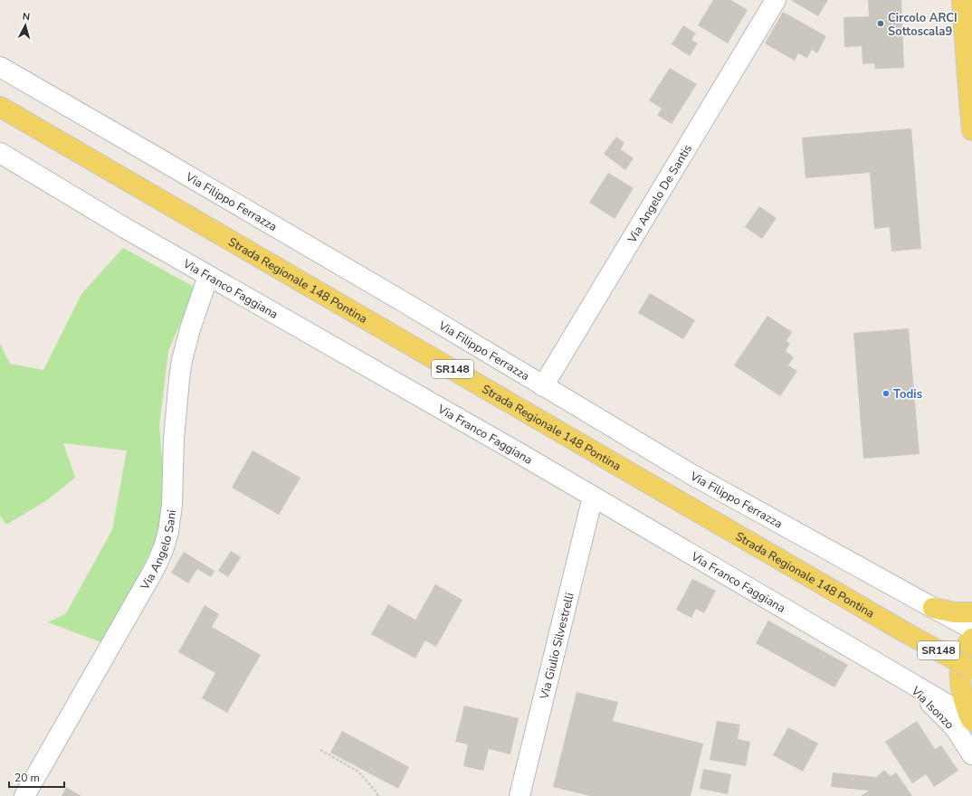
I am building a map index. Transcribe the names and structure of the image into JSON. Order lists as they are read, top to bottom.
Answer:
{
  "streets": {
    "main road": ["Strada Regionale 148 Pontina", "SR148", "Via Isonzo"],
    "street": [
      "Via Angelo De Santis",
      "Via Filippo Ferrazza",
      "Via Franco Faggiana",
      "Via Angelo Sani",
      "Via Giulio Silvestrelli"
    ]
  },
  "crossings": [
    ["Via Angelo De Santis", "Via Filippo Ferrazza"],
    ["Via Franco Faggiana", "Via Angelo Sani"],
    ["Via Franco Faggiana", "Via Giulio Silvestrelli"],
    ["Via Franco Faggiana", "Via Isonzo"]
  ],
  "places": ["Circolo ARCI Sottoscala9", "Todis"],
  "scale_bar": "20 m",
  "north": "top"
}
